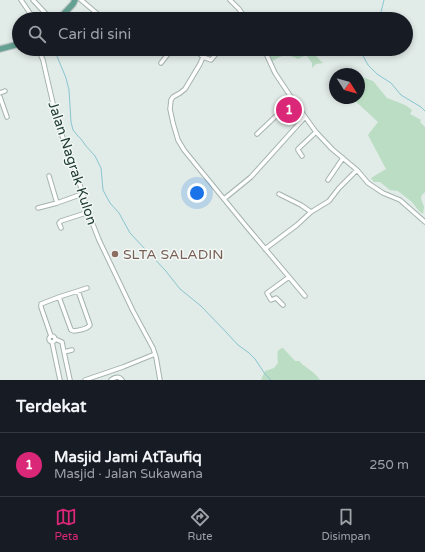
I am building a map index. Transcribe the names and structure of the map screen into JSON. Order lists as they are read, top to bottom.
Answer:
{
  "streets": {
    "street": ["Jalan Nagrak Kulon"]
  },
  "places": ["SLTA SALADIN"],
  "north": "bottom right",
  "page": {
    "search": "Cari di sini",
    "pins": "1",
    "heading": "Terdekat",
    "list": [
      {
        "mark": "1",
        "name": "Masjid Jami AtTaufiq",
        "note": "Masjid · Jalan Sukawana",
        "value": "250 m"
      }
    ],
    "nav": ["Peta", "Rute", "Disimpan"]
  }
}
